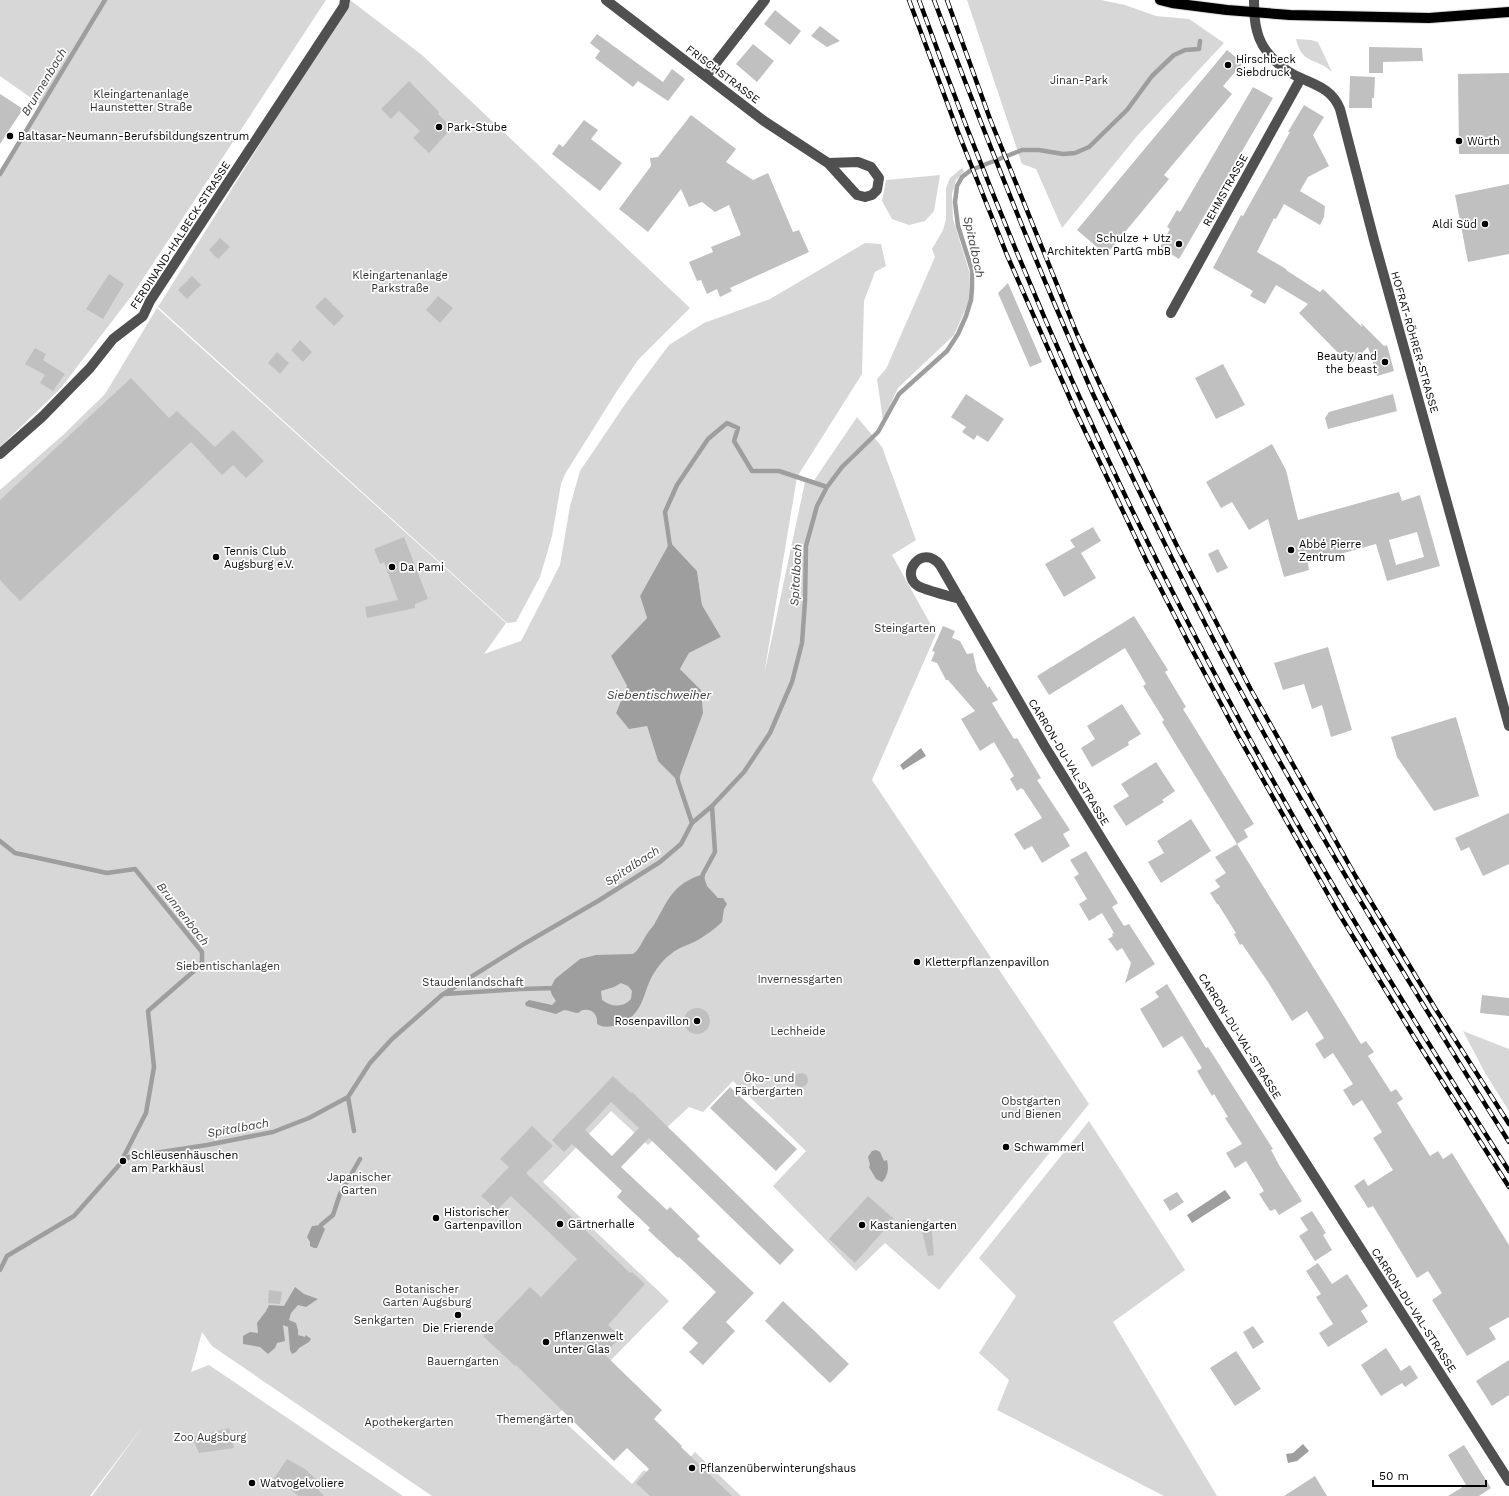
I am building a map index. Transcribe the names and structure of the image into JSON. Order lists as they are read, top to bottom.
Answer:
{
  "streets": {
    "street": [
      "FRISCHSTRASSE",
      "REHMSTRASSE",
      "FERDINAND-HALBECK-STRASSE",
      "HOFRAT-RÖHRER-STRASSE",
      "CARRON-DU-VAL-STRASSE"
    ]
  },
  "crossings": [
    ["REHMSTRASSE", "HOFRAT-RÖHRER-STRASSE"]
  ],
  "water": ["Brunnenbach", "Spitalbach", "Siebentischweiher"],
  "parks": [
    "Jinan-Park",
    "Kleingartenanlage Haunstetter Straße",
    "Kleingartenanlage Parkstraße",
    "Steingarten",
    "Siebentischanlagen",
    "Invernessgarten",
    "Staudenlandschaft",
    "Lechheide",
    "Öko- und Färbergarten",
    "Obstgarten und Bienen",
    "Japanischer Garten",
    "Botanischer Garten Augsburg",
    "Senkgarten",
    "Bauerngarten",
    "Themengärten",
    "Apothekergarten",
    "Zoo Augsburg"
  ],
  "places": [
    "Hirschbeck Siebdruck",
    "Park-Stube",
    "Baltasar-Neumann-Berufsbildungszentrum",
    "Würth",
    "Aldi Süd",
    "Schulze + Utz Architekten PartG mbB",
    "Beauty and the beast",
    "Abbé Pierre Zentrum",
    "Tennis Club Augsburg e.V.",
    "Da Pami",
    "Kletterpflanzenpavillon",
    "Rosenpavillon",
    "Schwammerl",
    "Schleusenhäuschen am Parkhäusl",
    "Historischer Gartenpavillon",
    "Gärtnerhalle",
    "Kastaniengarten",
    "Die Frierende",
    "Pflanzenwelt unter Glas",
    "Pflanzenüberwinterungshaus",
    "Watvogelvoliere"
  ],
  "scale_bar": "50 m"
}
